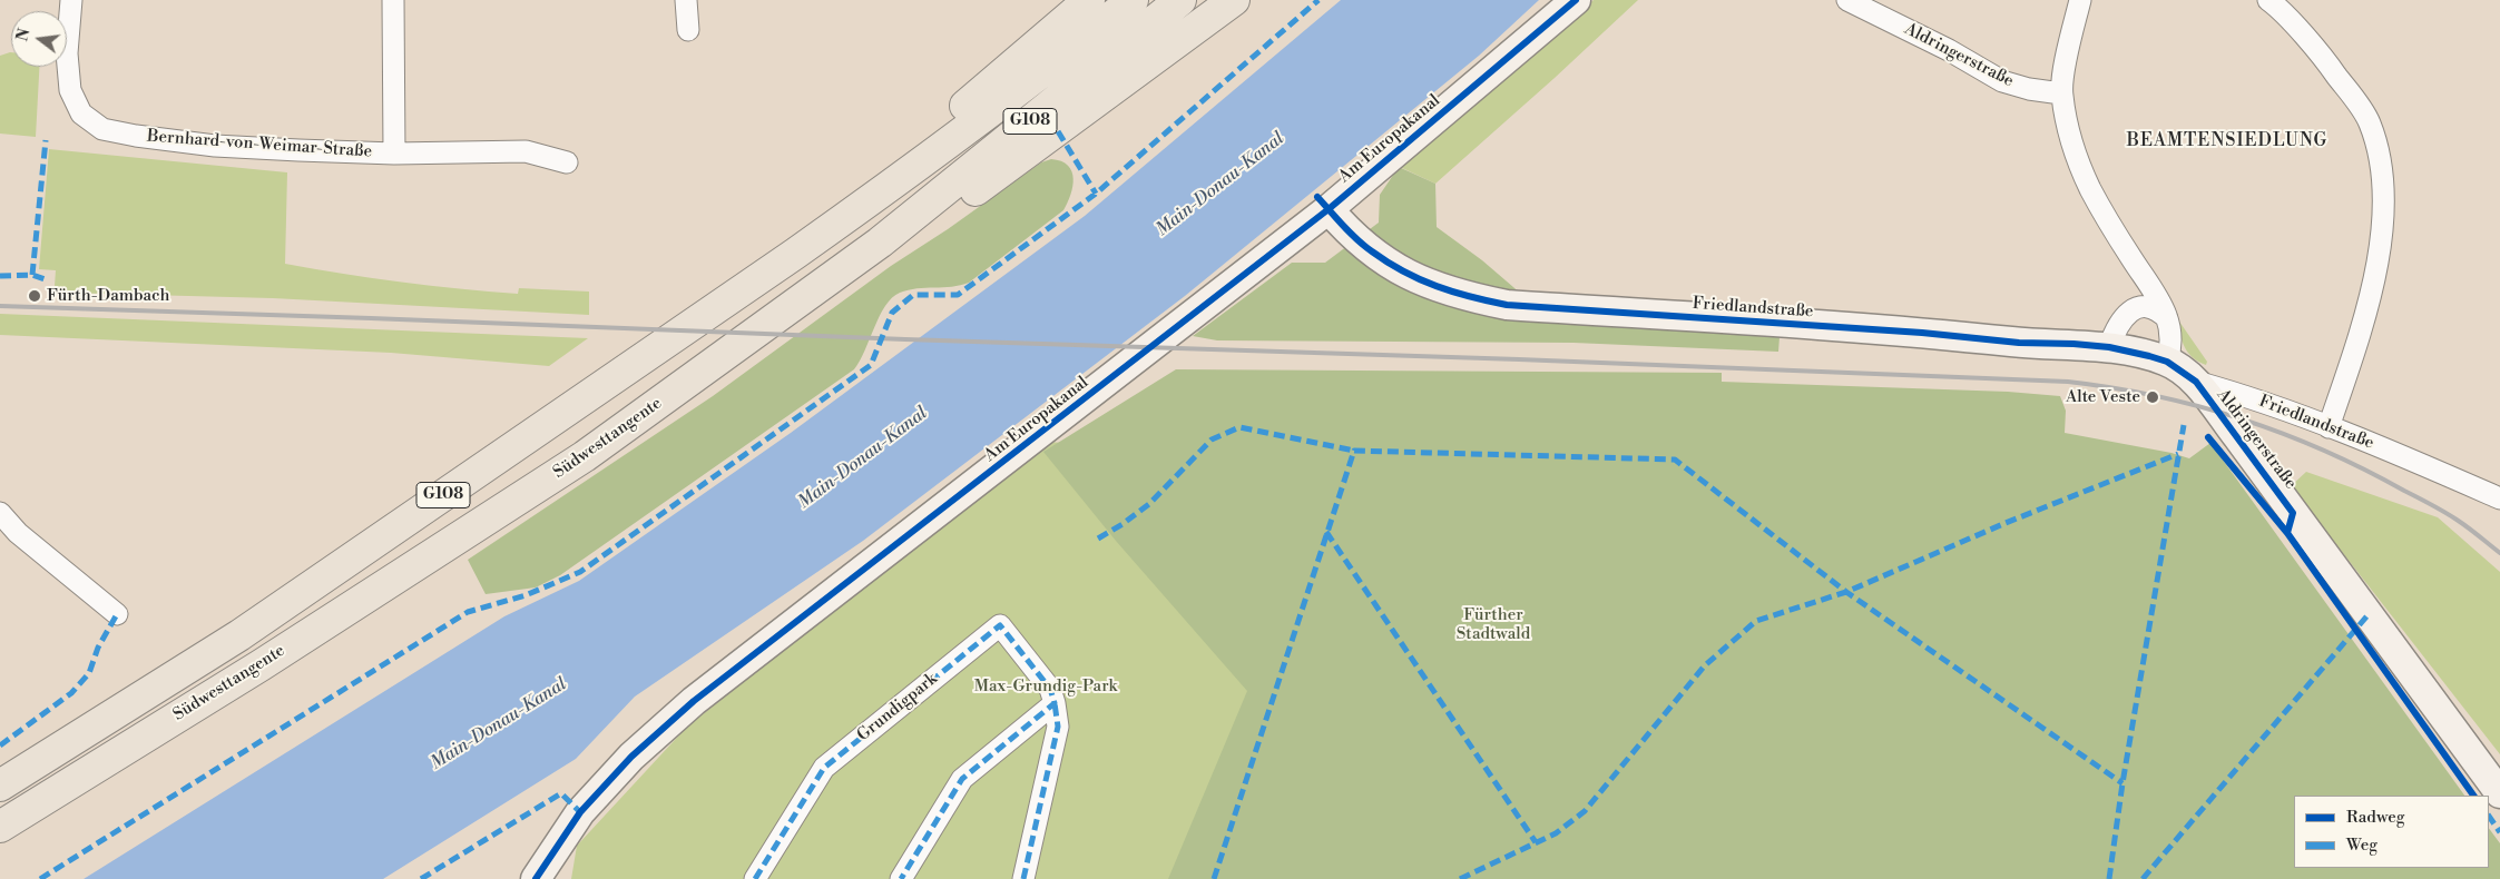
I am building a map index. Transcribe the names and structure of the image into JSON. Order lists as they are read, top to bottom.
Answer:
{
  "streets": {
    "highway": ["G108", "Südwesttangente"],
    "main road": ["Aldringerstraße", "Am Europakanal", "Friedlandstraße"],
    "street": ["Bernhard-von-Weimar-Straße", "Grundigpark"]
  },
  "crossings": [
    ["Aldringerstraße", "Friedlandstraße"],
    ["Am Europakanal", "Friedlandstraße"]
  ],
  "districts": ["BEAMTENSIEDLUNG"],
  "water": ["Main-Donau-Kanal"],
  "parks": ["Fürther Stadtwald", "Max-Grundig-Park"],
  "places": ["Fürth-Dambach", "Alte Veste"],
  "legend": ["Radweg", "Weg"],
  "north": "left"
}
